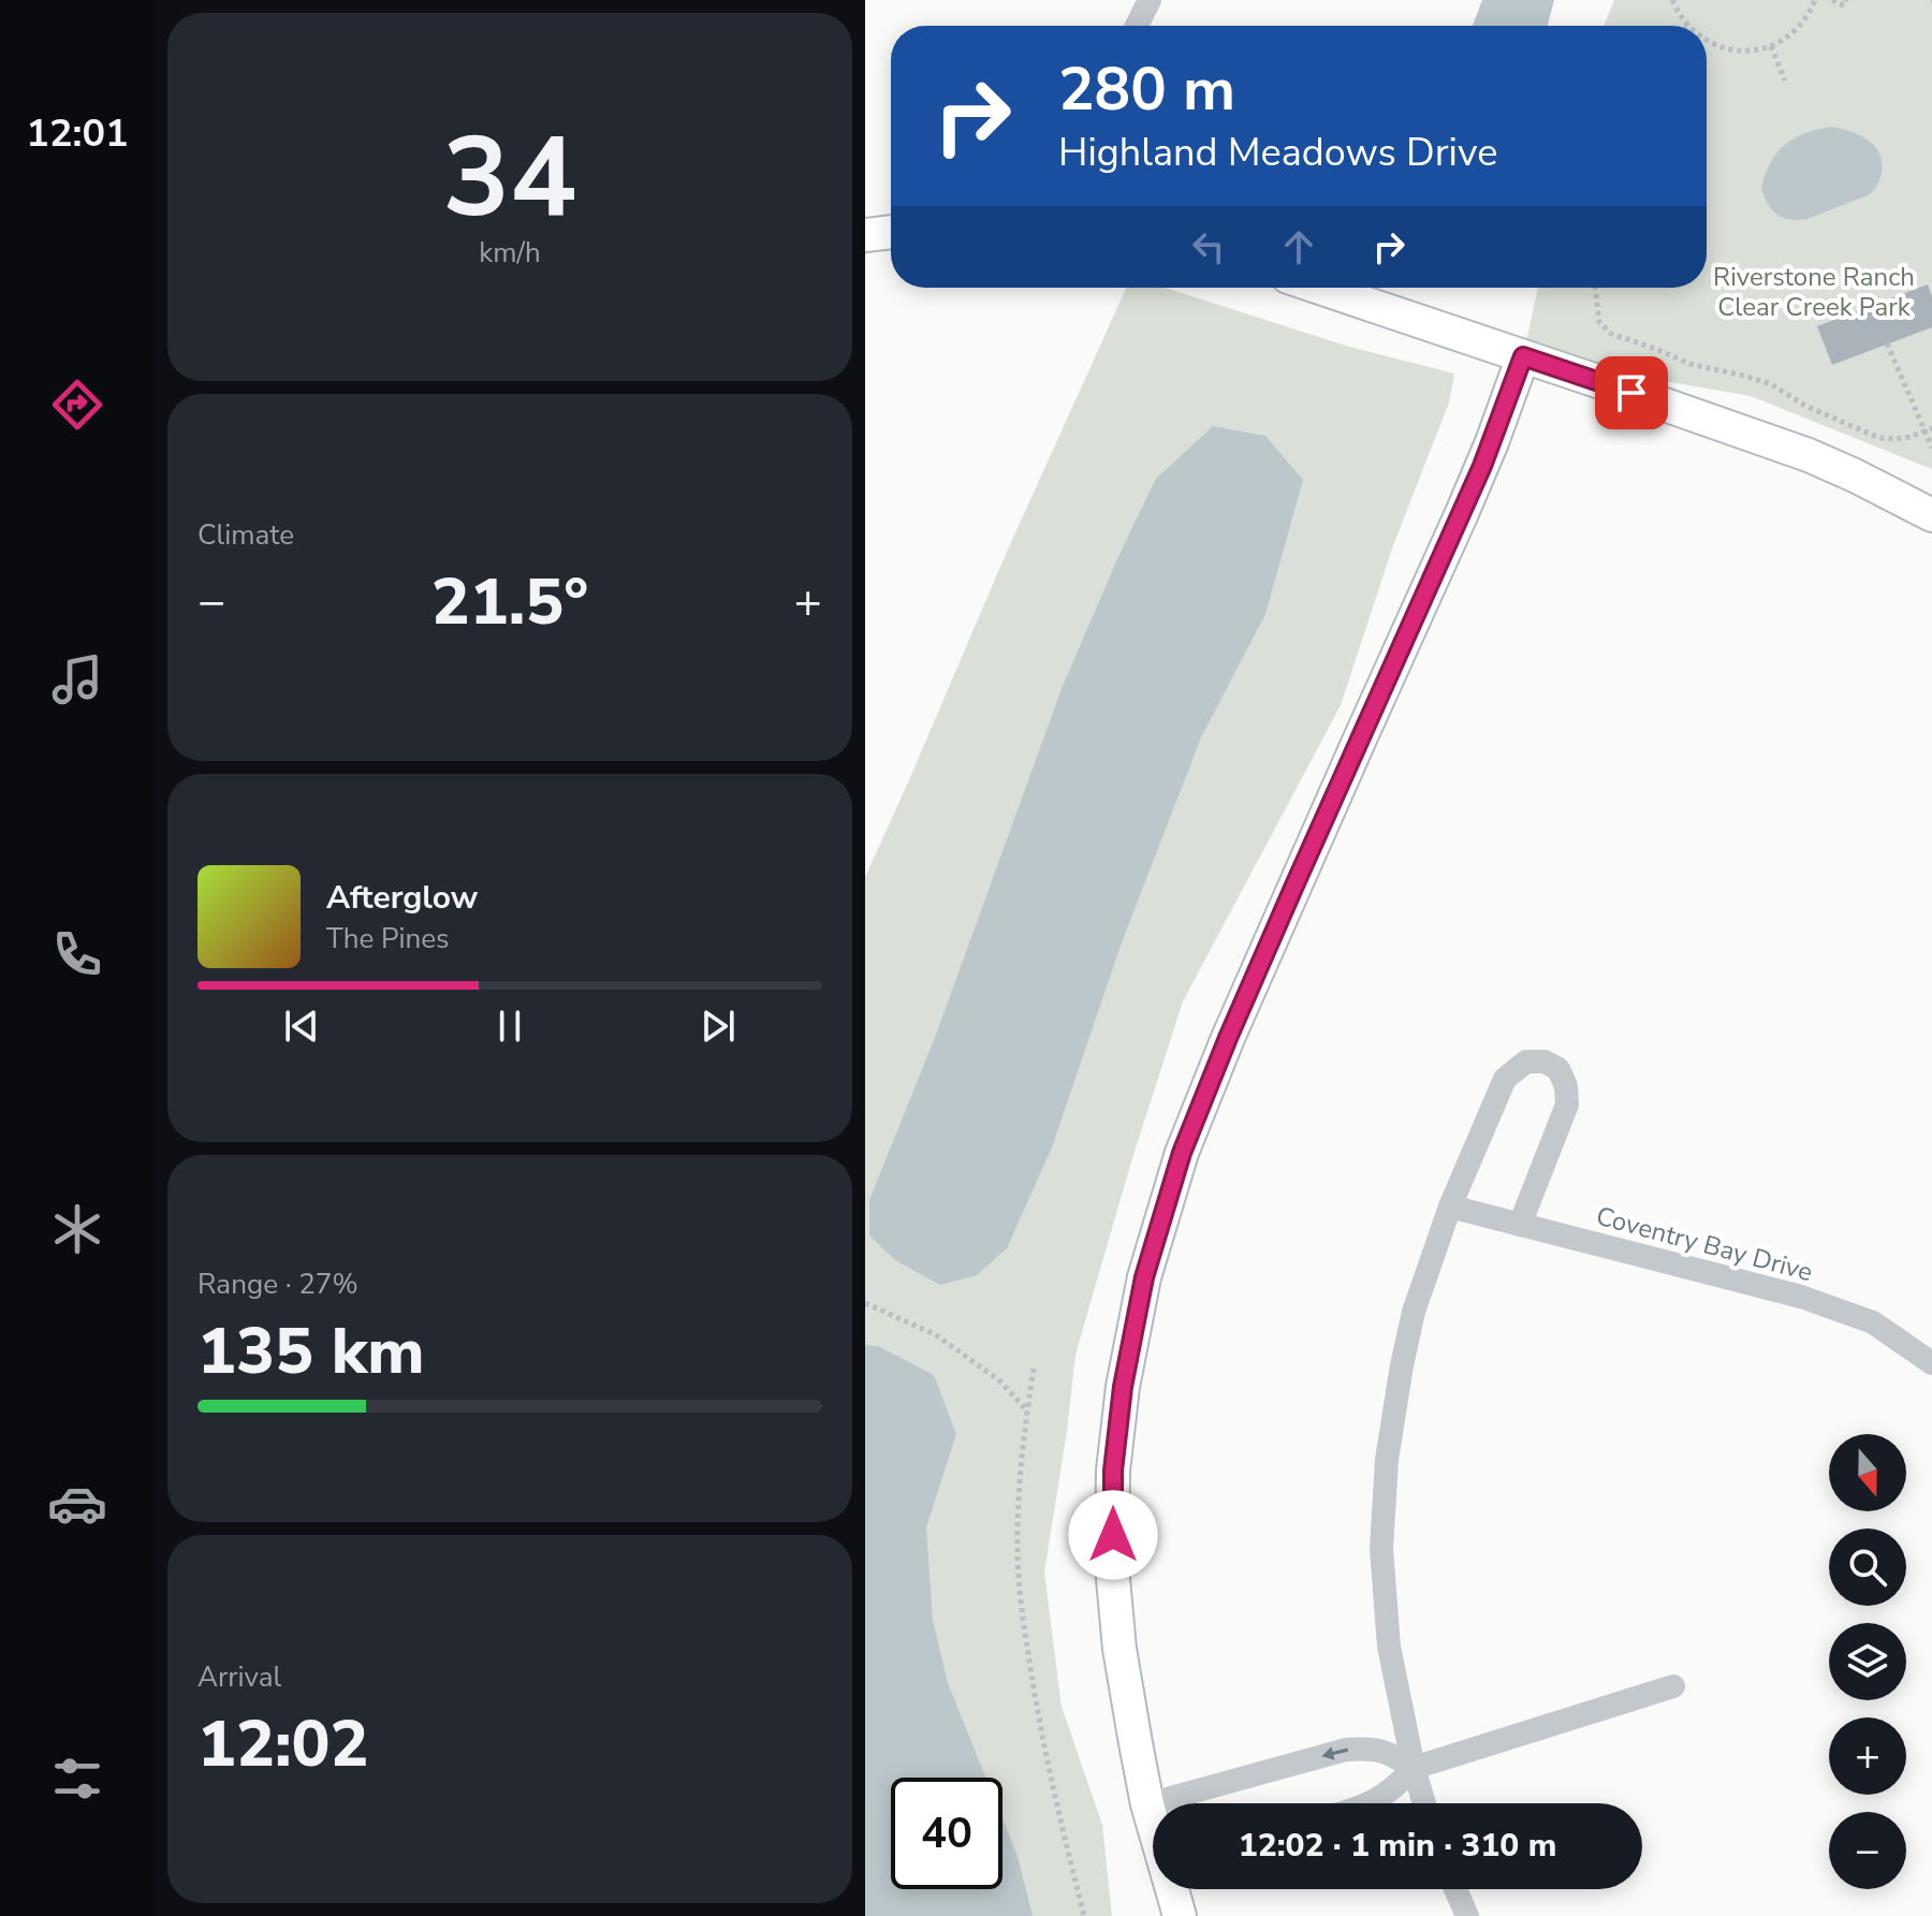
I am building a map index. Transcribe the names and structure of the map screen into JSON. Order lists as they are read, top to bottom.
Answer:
{
  "streets": {
    "street": ["Coventry Bay Drive"]
  },
  "parks": ["Riverstone Ranch Clear Creek Park"],
  "north": "bottom",
  "page": {
    "tabs": "12:01",
    "tile": [
      ["34", "km/h"],
      "Climate",
      ["Range · 27%", "135 km"],
      ["Arrival", "12:02"]
    ],
    "turn": ["280 m", "Highland Meadows Drive"],
    "heat": ["−", "21.5°", "+"],
    "song": ["Afterglow", "The Pines"],
    "map_buttons": ["+", "−"],
    "limit": "40",
    "trip": "12:02 · 1 min · 310 m"
  }
}
